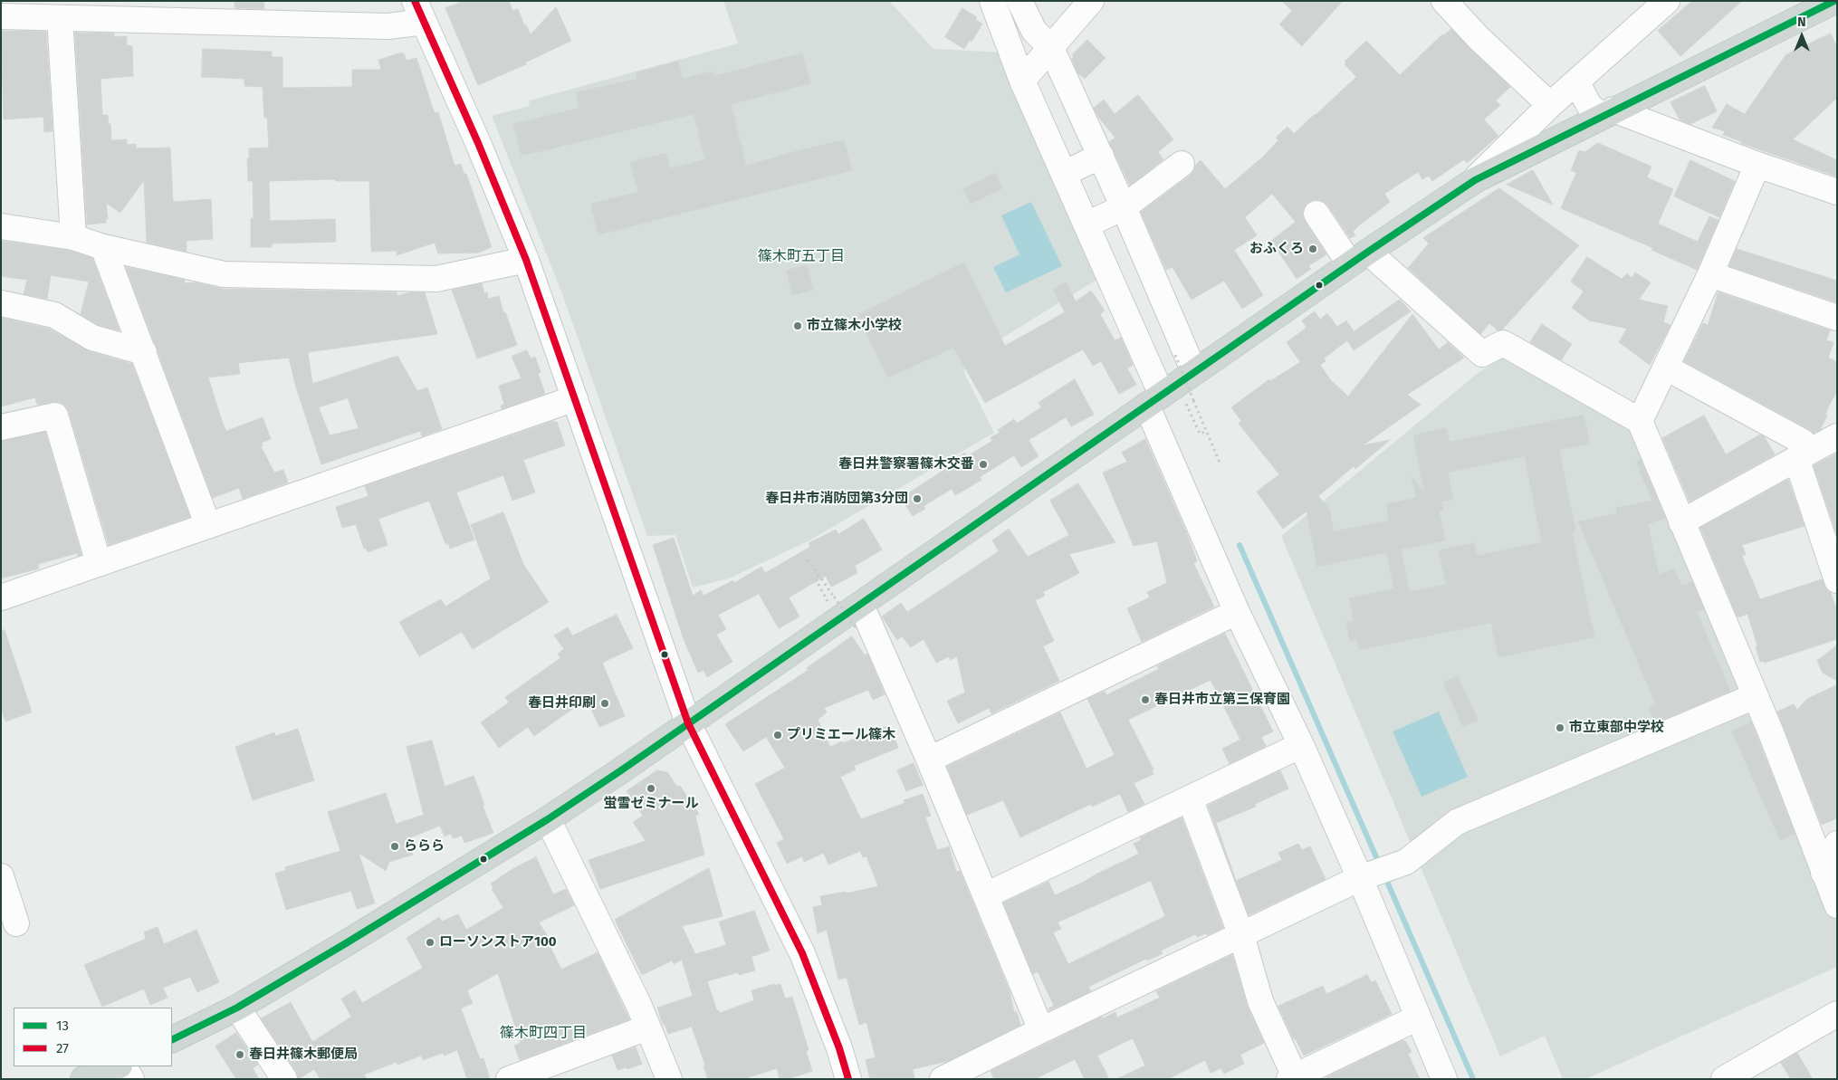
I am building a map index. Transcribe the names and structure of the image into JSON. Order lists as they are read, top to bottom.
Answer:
{
  "districts": ["篠木町五丁目", "篠木町四丁目"],
  "places": [
    "おふくろ",
    "市立篠木小学校",
    "春日井警察署篠木交番",
    "春日井市消防団第3分団",
    "春日井市立第三保育園",
    "春日井印刷",
    "市立東部中学校",
    "プリミエール篠木",
    "蛍雪ゼミナール",
    "ららら",
    "ローソンストア100",
    "春日井篠木郵便局"
  ],
  "lines": ["transit line 13", "transit line 27"],
  "legend": ["13", "27"],
  "north": "top"
}
